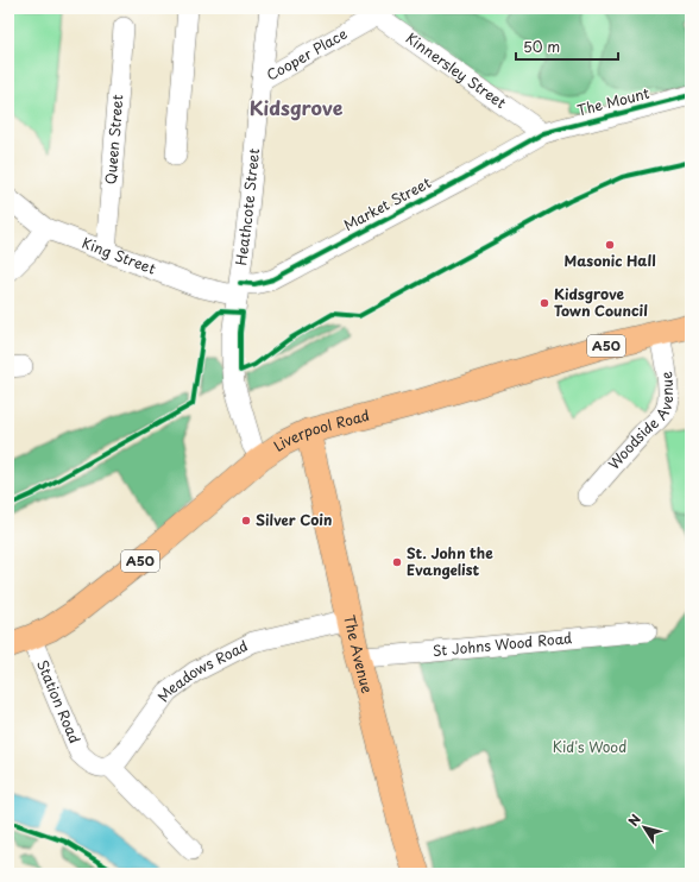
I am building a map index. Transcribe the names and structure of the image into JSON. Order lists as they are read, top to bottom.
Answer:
{
  "streets": {
    "main road": ["A50", "Liverpool Road", "The Avenue"],
    "street": [
      "Cooper Place",
      "Kinnersley Street",
      "The Mount",
      "Queen Street",
      "Market Street",
      "Heathcote Street",
      "King Street",
      "Woodside Avenue",
      "St Johns Wood Road",
      "Meadows Road",
      "Station Road"
    ]
  },
  "crossings": [
    ["Cooper Place", "Kinnersley Street"],
    ["Cooper Place", "Heathcote Street"],
    ["Kinnersley Street", "The Mount"],
    ["Kinnersley Street", "Market Street"],
    ["The Mount", "Market Street"],
    ["Queen Street", "King Street"],
    ["Market Street", "Heathcote Street"],
    ["Market Street", "King Street"],
    ["Heathcote Street", "King Street"],
    ["Heathcote Street", "Liverpool Road"],
    ["Woodside Avenue", "Liverpool Road"],
    ["Liverpool Road", "The Avenue"],
    ["Liverpool Road", "Station Road"],
    ["St Johns Wood Road", "The Avenue"],
    ["The Avenue", "Meadows Road"],
    ["Meadows Road", "Station Road"]
  ],
  "districts": ["Kidsgrove"],
  "parks": ["Kid's Wood"],
  "places": [
    "Masonic Hall",
    "Kidsgrove Town Council",
    "Silver Coin",
    "St. John the Evangelist"
  ],
  "scale_bar": "50 m",
  "north": "top left"
}
